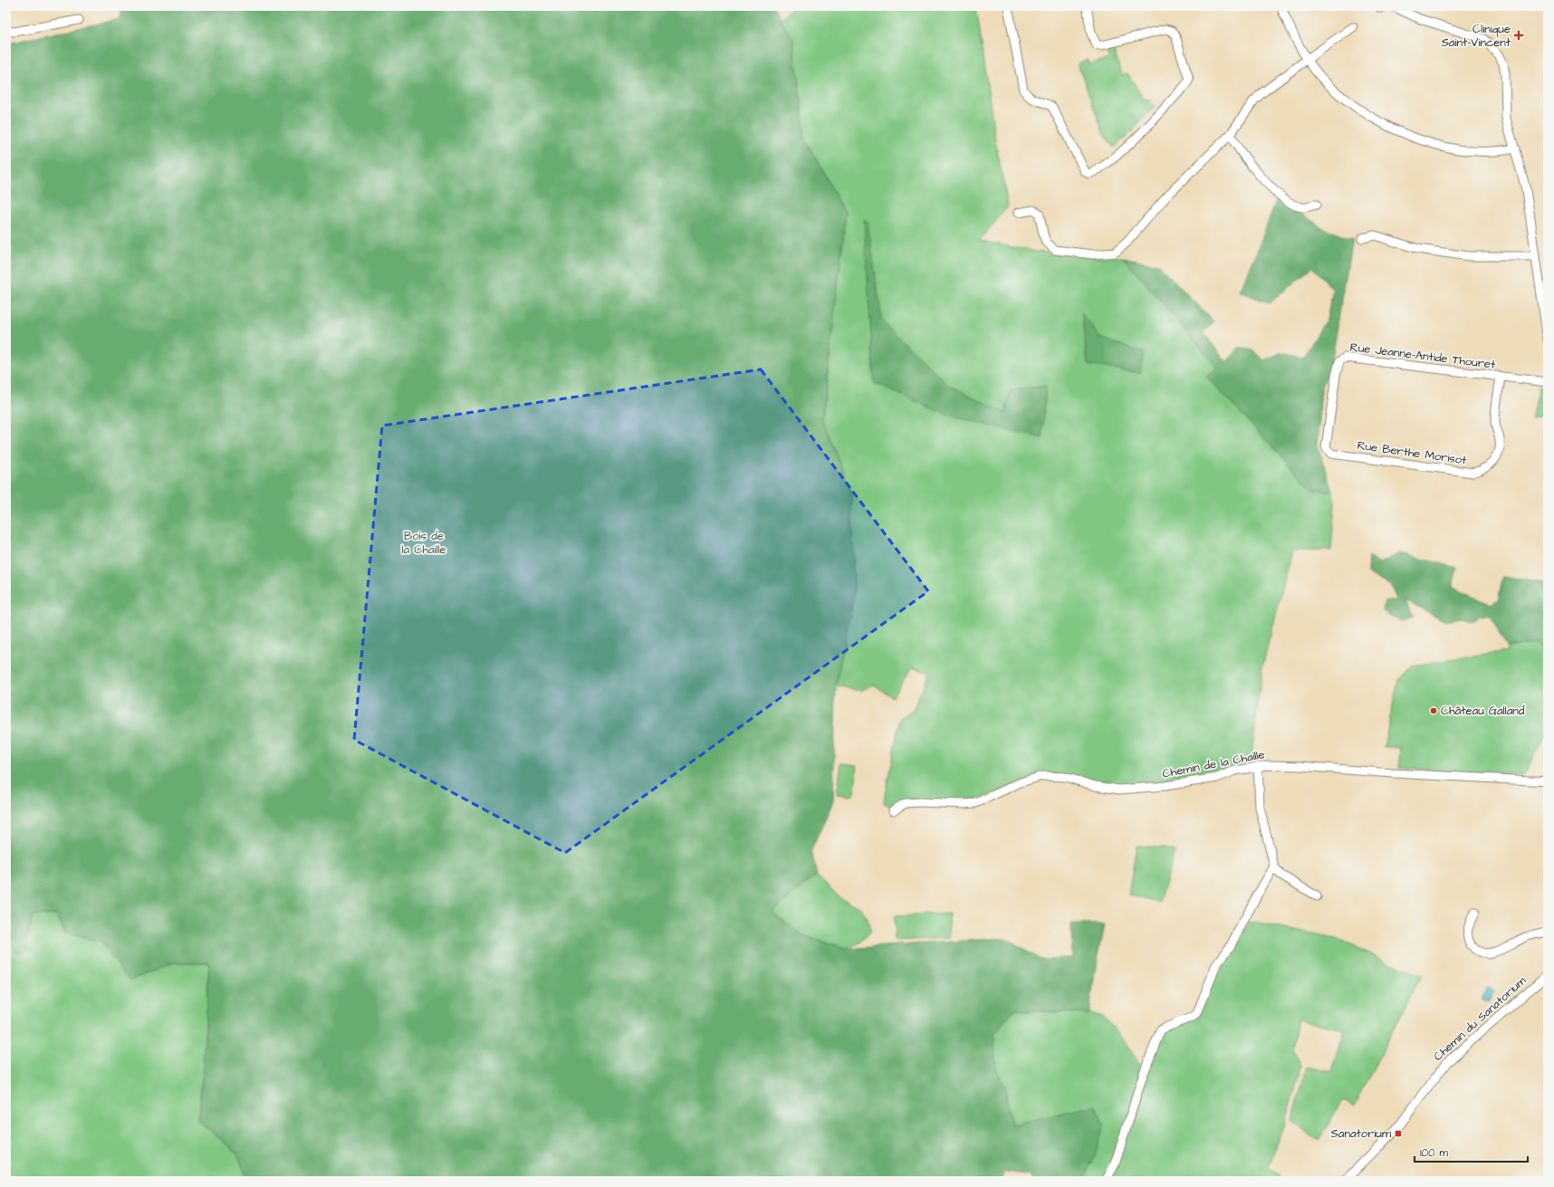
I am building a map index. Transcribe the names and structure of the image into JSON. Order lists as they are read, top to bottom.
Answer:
{
  "streets": {
    "street": [
      "Rue Jeanne-Antide Thouret",
      "Rue Berthe Morisot",
      "Chemin de la Chaille",
      "Chemin du Sanatorium"
    ]
  },
  "crossings": [
    ["Rue Jeanne-Antide Thouret", "Rue Berthe Morisot"]
  ],
  "parks": ["Bois de la Chaille"],
  "places": {
    "health": ["Clinique Saint-Vincent"],
    "other": ["Château Galland"],
    "transit": ["Sanatorium"]
  },
  "scale_bar": "100 m"
}
